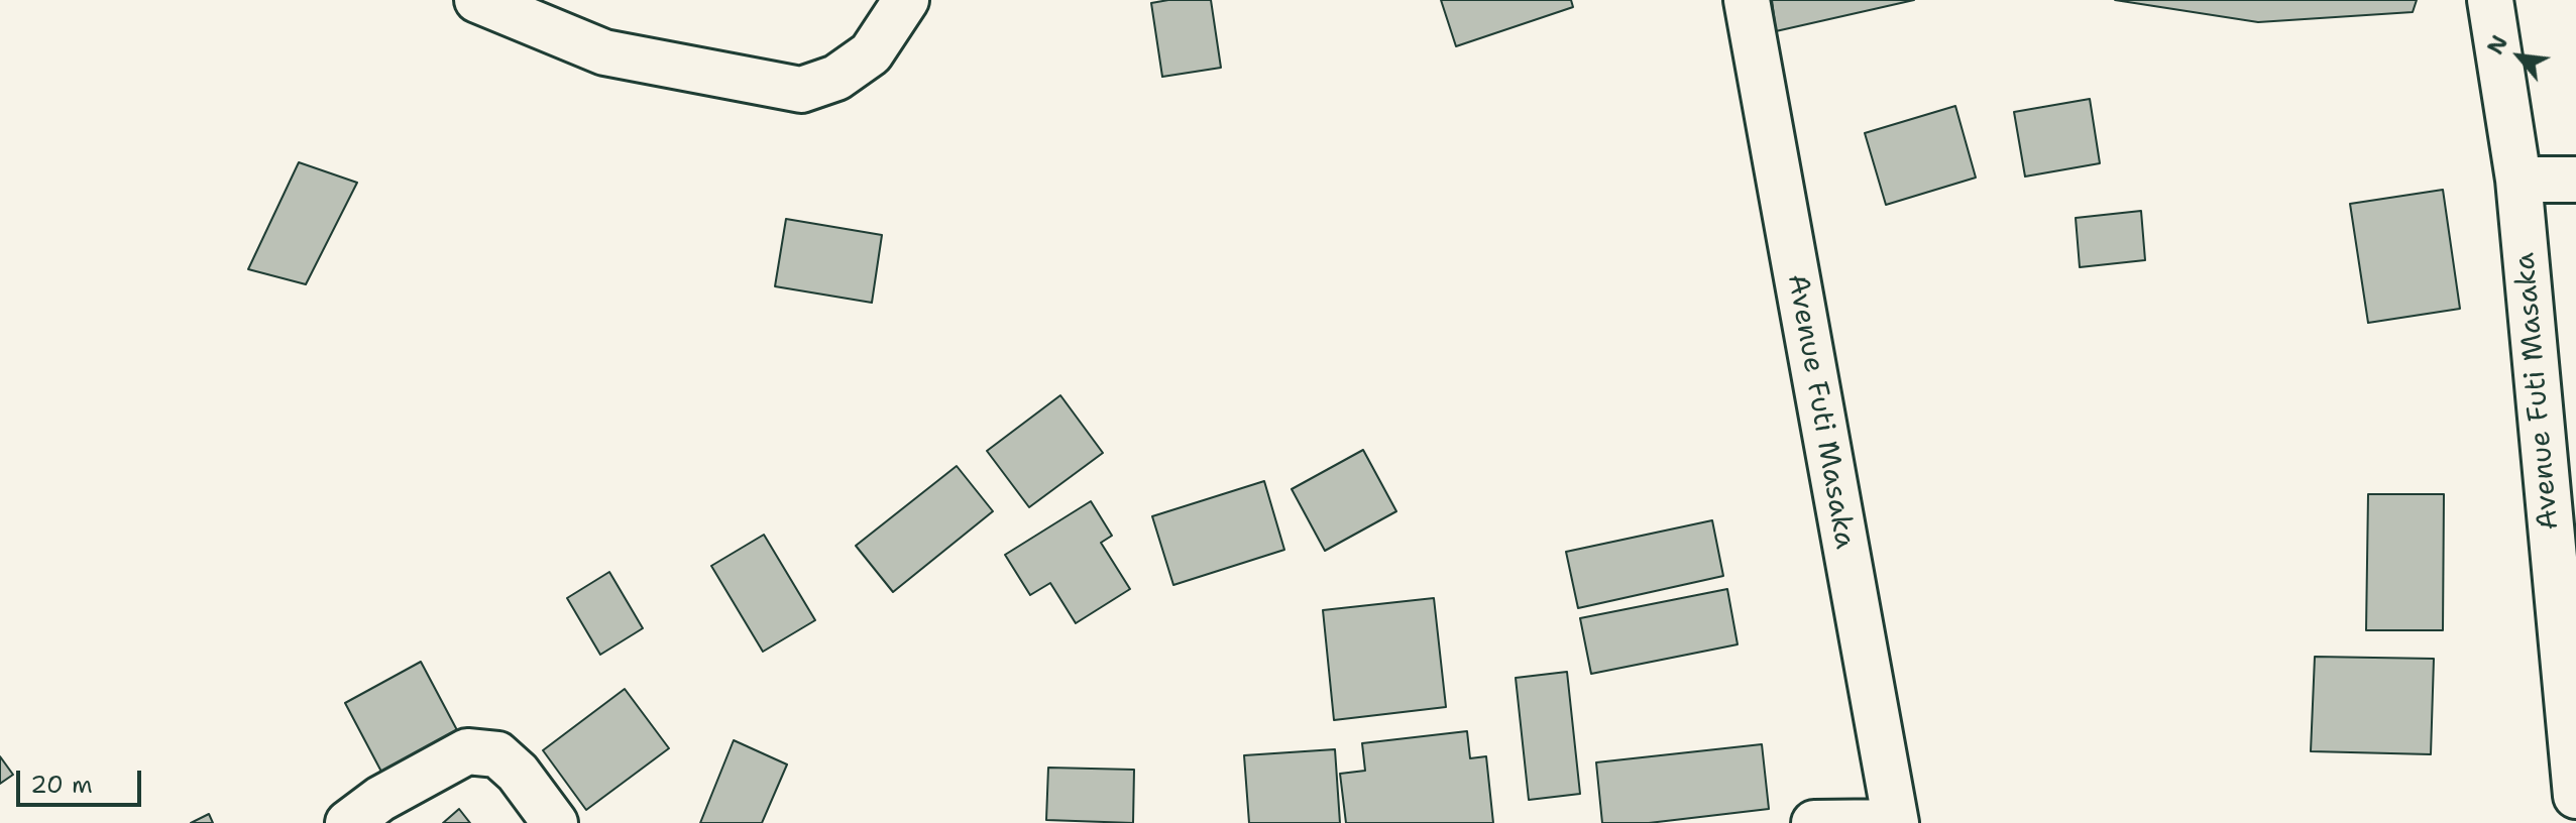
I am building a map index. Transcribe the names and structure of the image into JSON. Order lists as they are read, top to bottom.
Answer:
{
  "streets": {
    "street": ["Avenue Futi Masaka"]
  },
  "scale_bar": "20 m",
  "north": "top left"
}
